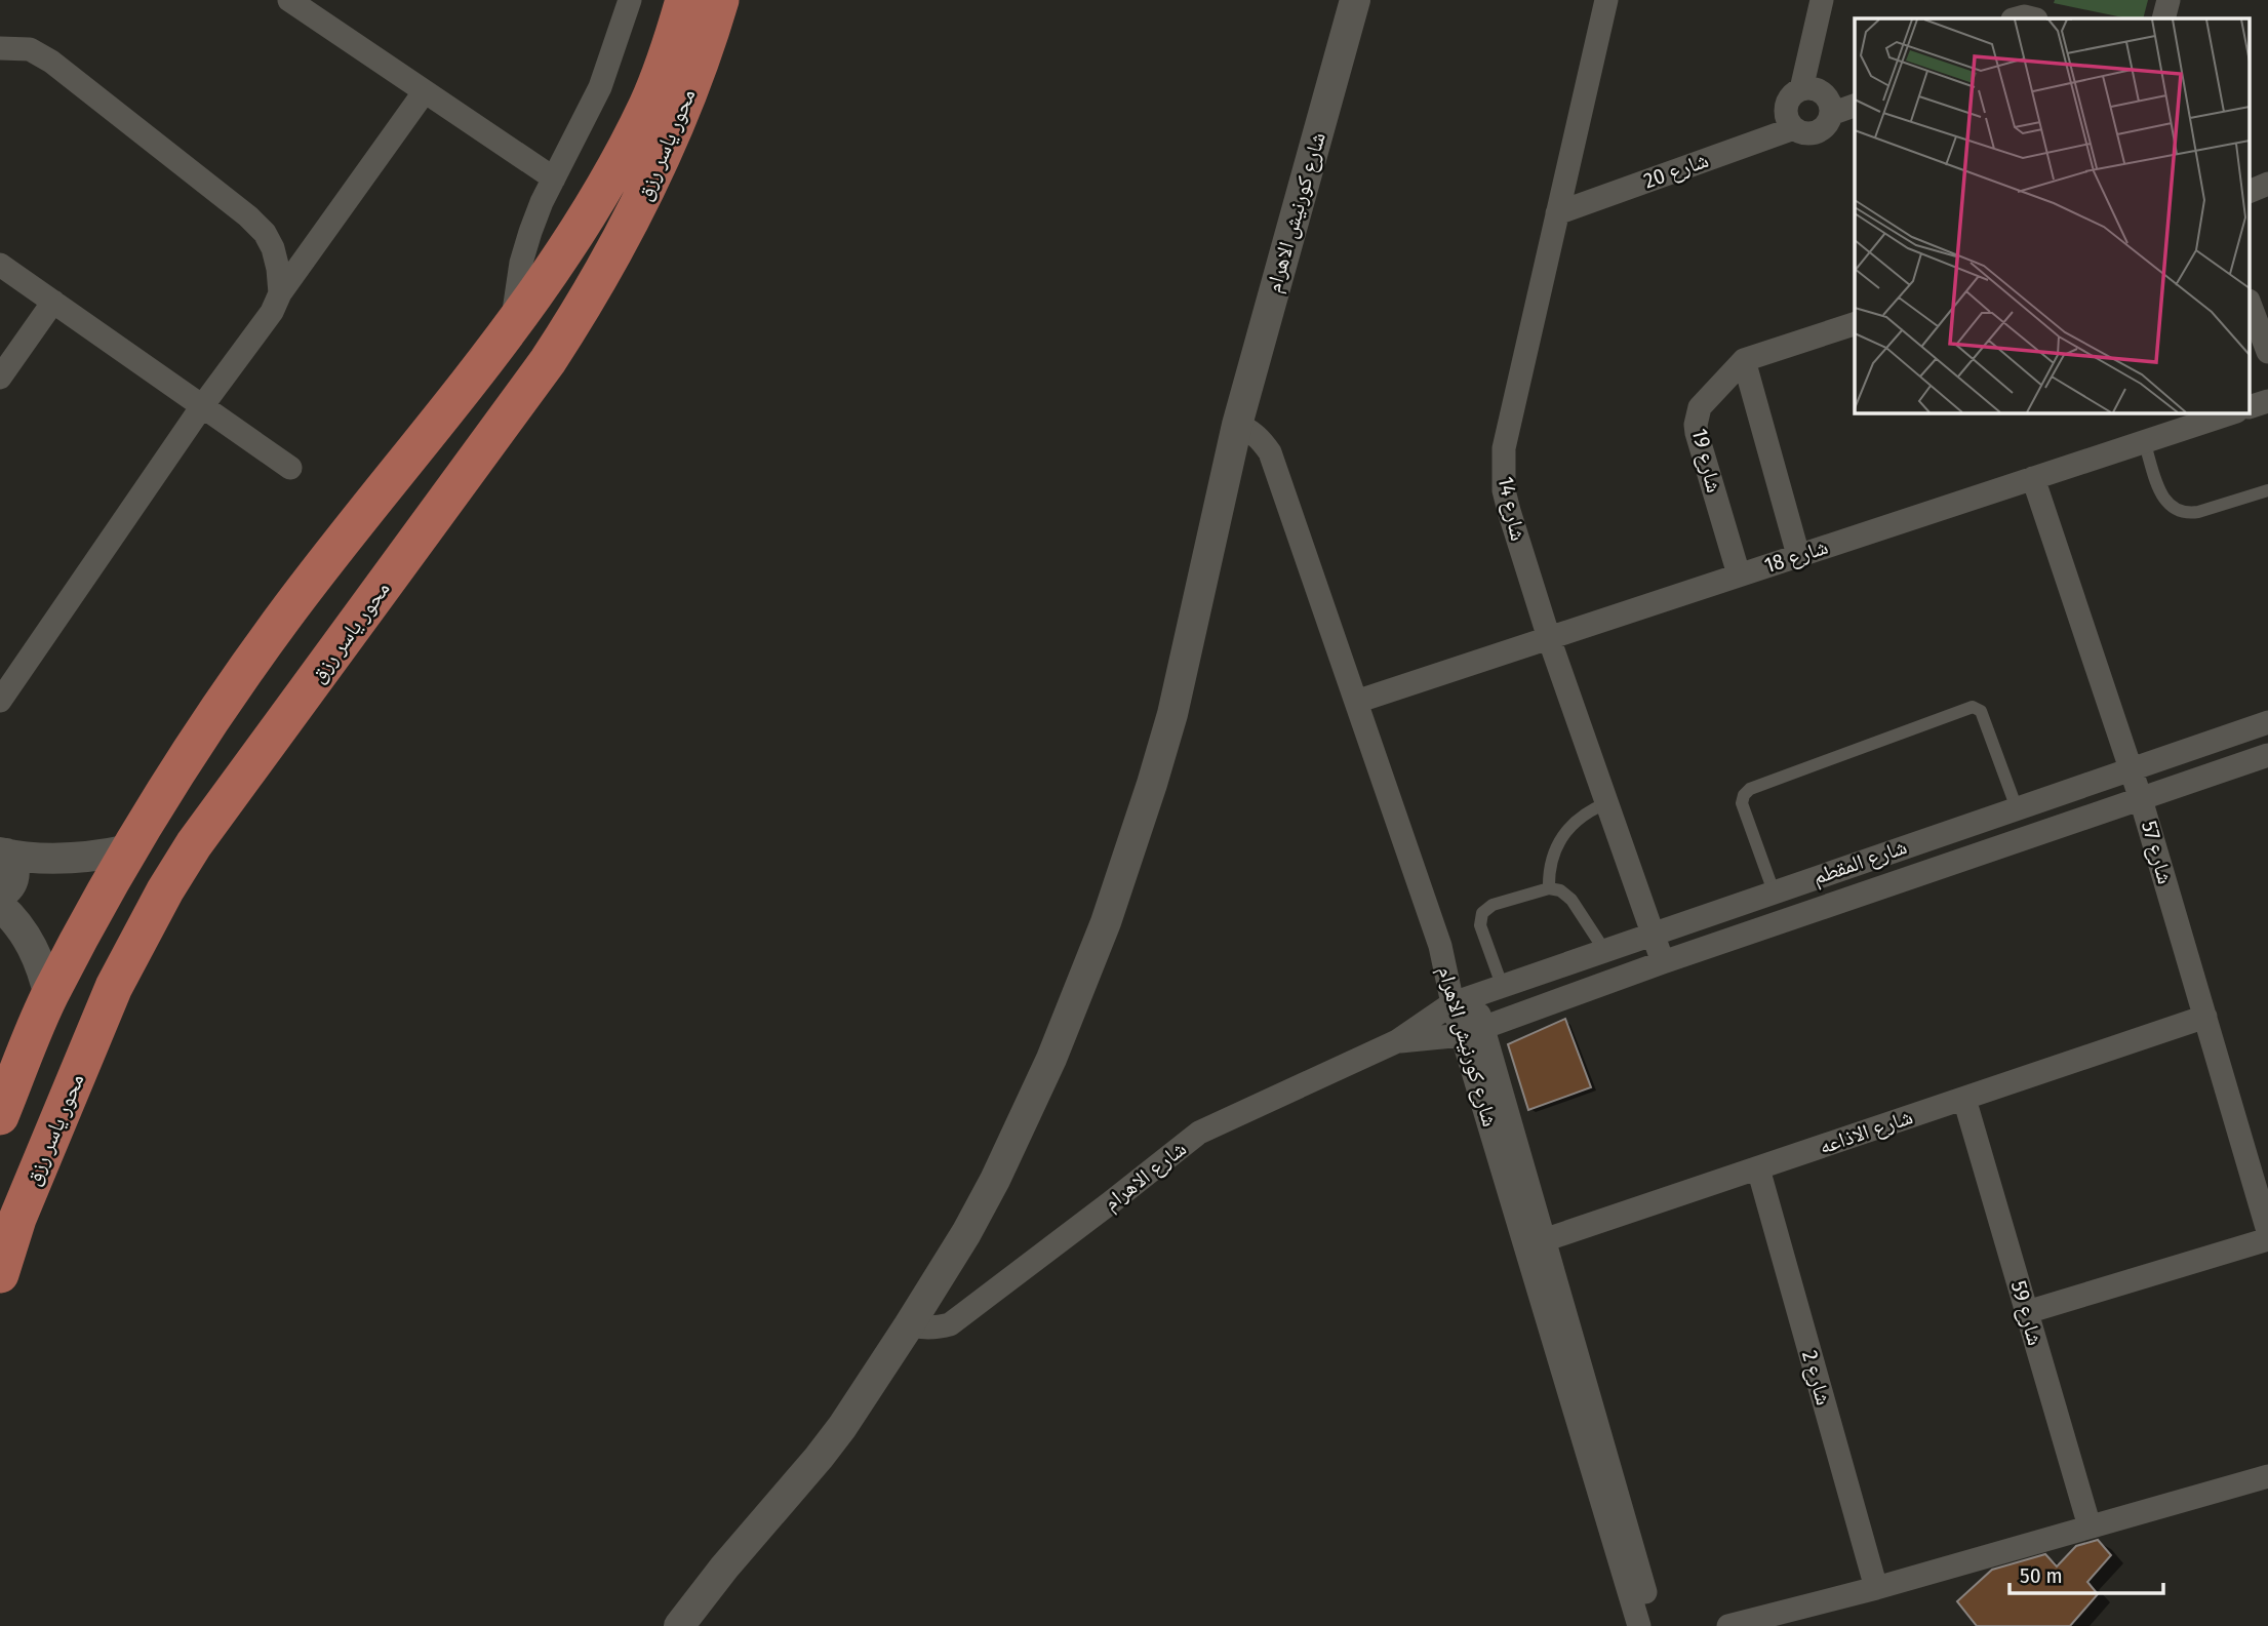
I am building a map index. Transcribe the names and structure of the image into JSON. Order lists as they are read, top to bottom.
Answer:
{
  "streets": {
    "main road": ["محور ياسر رزق"],
    "street": [
      "شارع 20",
      "شارع كورنيش الاهرام",
      "شارع 19",
      "شارع 14",
      "شارع 18",
      "شارع 57",
      "شارع المقطم",
      "شارع الاذاعه",
      "شارع الاهرام",
      "شارع 59",
      "شارع 2"
    ]
  },
  "crossings": [
    ["شارع 20", "شارع 14"],
    ["شارع كورنيش الاهرام", "شارع 18"],
    ["شارع كورنيش الاهرام", "شارع المقطم"],
    ["شارع كورنيش الاهرام", "شارع الاذاعه"],
    ["شارع كورنيش الاهرام", "شارع الاهرام"],
    ["شارع 19", "شارع 18"],
    ["شارع 14", "شارع 18"],
    ["شارع 14", "شارع المقطم"],
    ["شارع 18", "شارع 57"],
    ["شارع 57", "شارع المقطم"],
    ["شارع 57", "شارع الاذاعه"],
    ["شارع المقطم", "شارع الاهرام"],
    ["شارع الاذاعه", "شارع 59"],
    ["شارع الاذاعه", "شارع 2"]
  ],
  "scale_bar": "50 m"
}
